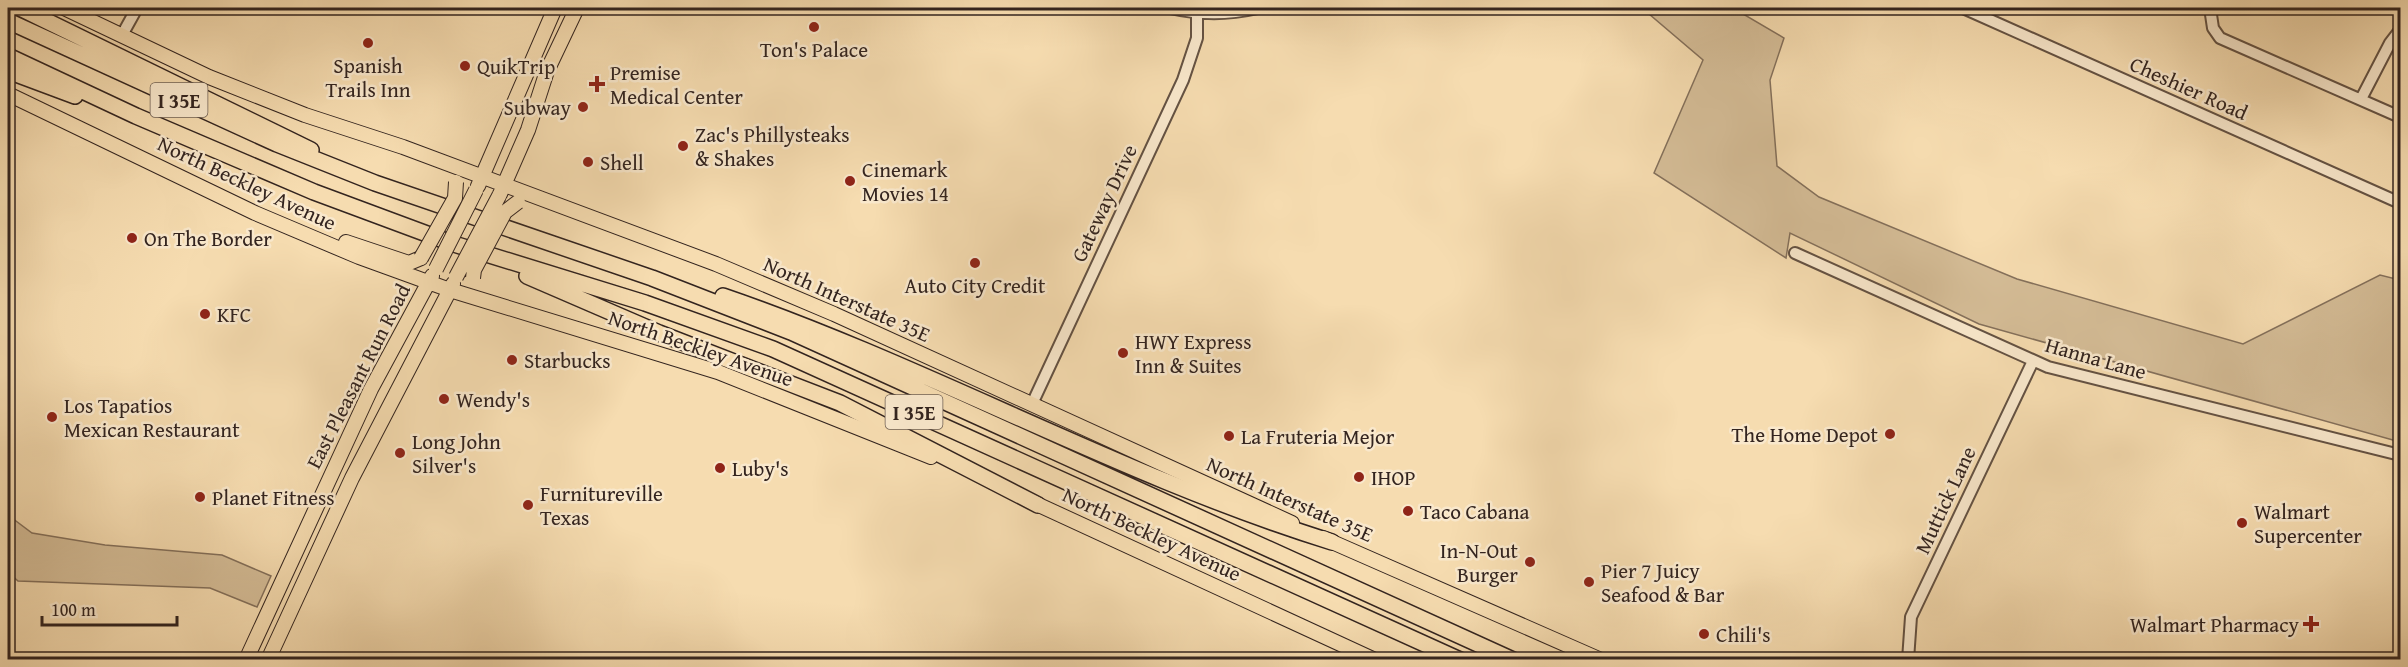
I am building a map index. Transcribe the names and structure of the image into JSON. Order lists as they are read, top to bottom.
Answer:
{
  "streets": {
    "highway": ["I 35E"],
    "main road": ["North Beckley Avenue", "North Interstate 35E", "East Pleasant Run Road"],
    "street": [
      "Cheshier Road",
      "Gateway Drive",
      "Hanna Lane",
      "Muttick Lane"
    ]
  },
  "crossings": [
    ["North Beckley Avenue", "East Pleasant Run Road"],
    ["Gateway Drive", "North Interstate 35E"],
    ["North Interstate 35E", "East Pleasant Run Road"],
    ["Hanna Lane", "Muttick Lane"]
  ],
  "places": {
    "other": [
      "Ton's Palace",
      "Spanish Trails Inn",
      "QuikTrip",
      "Subway",
      "Zac's Phillysteaks & Shakes",
      "Shell",
      "Cinemark Movies 14",
      "On The Border",
      "Auto City Credit",
      "KFC",
      "HWY Express Inn & Suites",
      "Starbucks",
      "Wendy's",
      "Los Tapatios Mexican Restaurant",
      "The Home Depot",
      "La Fruteria Mejor",
      "Long John Silver's",
      "Luby's",
      "IHOP",
      "Planet Fitness",
      "Furnitureville Texas",
      "Taco Cabana",
      "Walmart Supercenter",
      "In-N-Out Burger",
      "Pier 7 Juicy Seafood & Bar",
      "Chili's"
    ],
    "health": ["Premise Medical Center", "Walmart Pharmacy"]
  },
  "scale_bar": "100 m"
}
